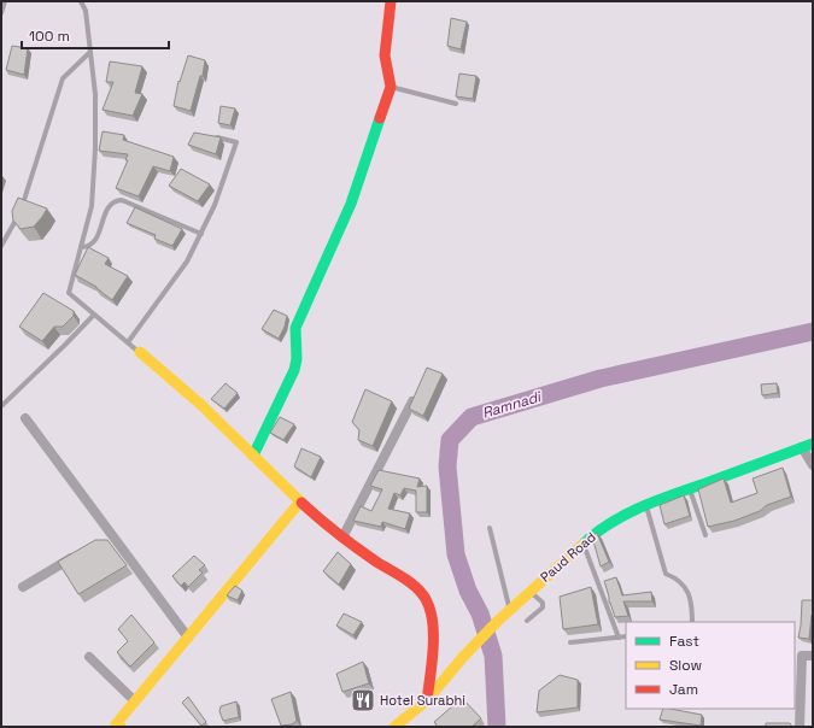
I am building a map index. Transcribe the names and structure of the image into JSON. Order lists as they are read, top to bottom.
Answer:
{
  "streets": {
    "street": ["Paud Road"]
  },
  "water": ["Ramnadi"],
  "places": {
    "restaurant": ["Hotel Surabhi"]
  },
  "legend": ["Fast", "Slow", "Jam"],
  "scale_bar": "100 m"
}
